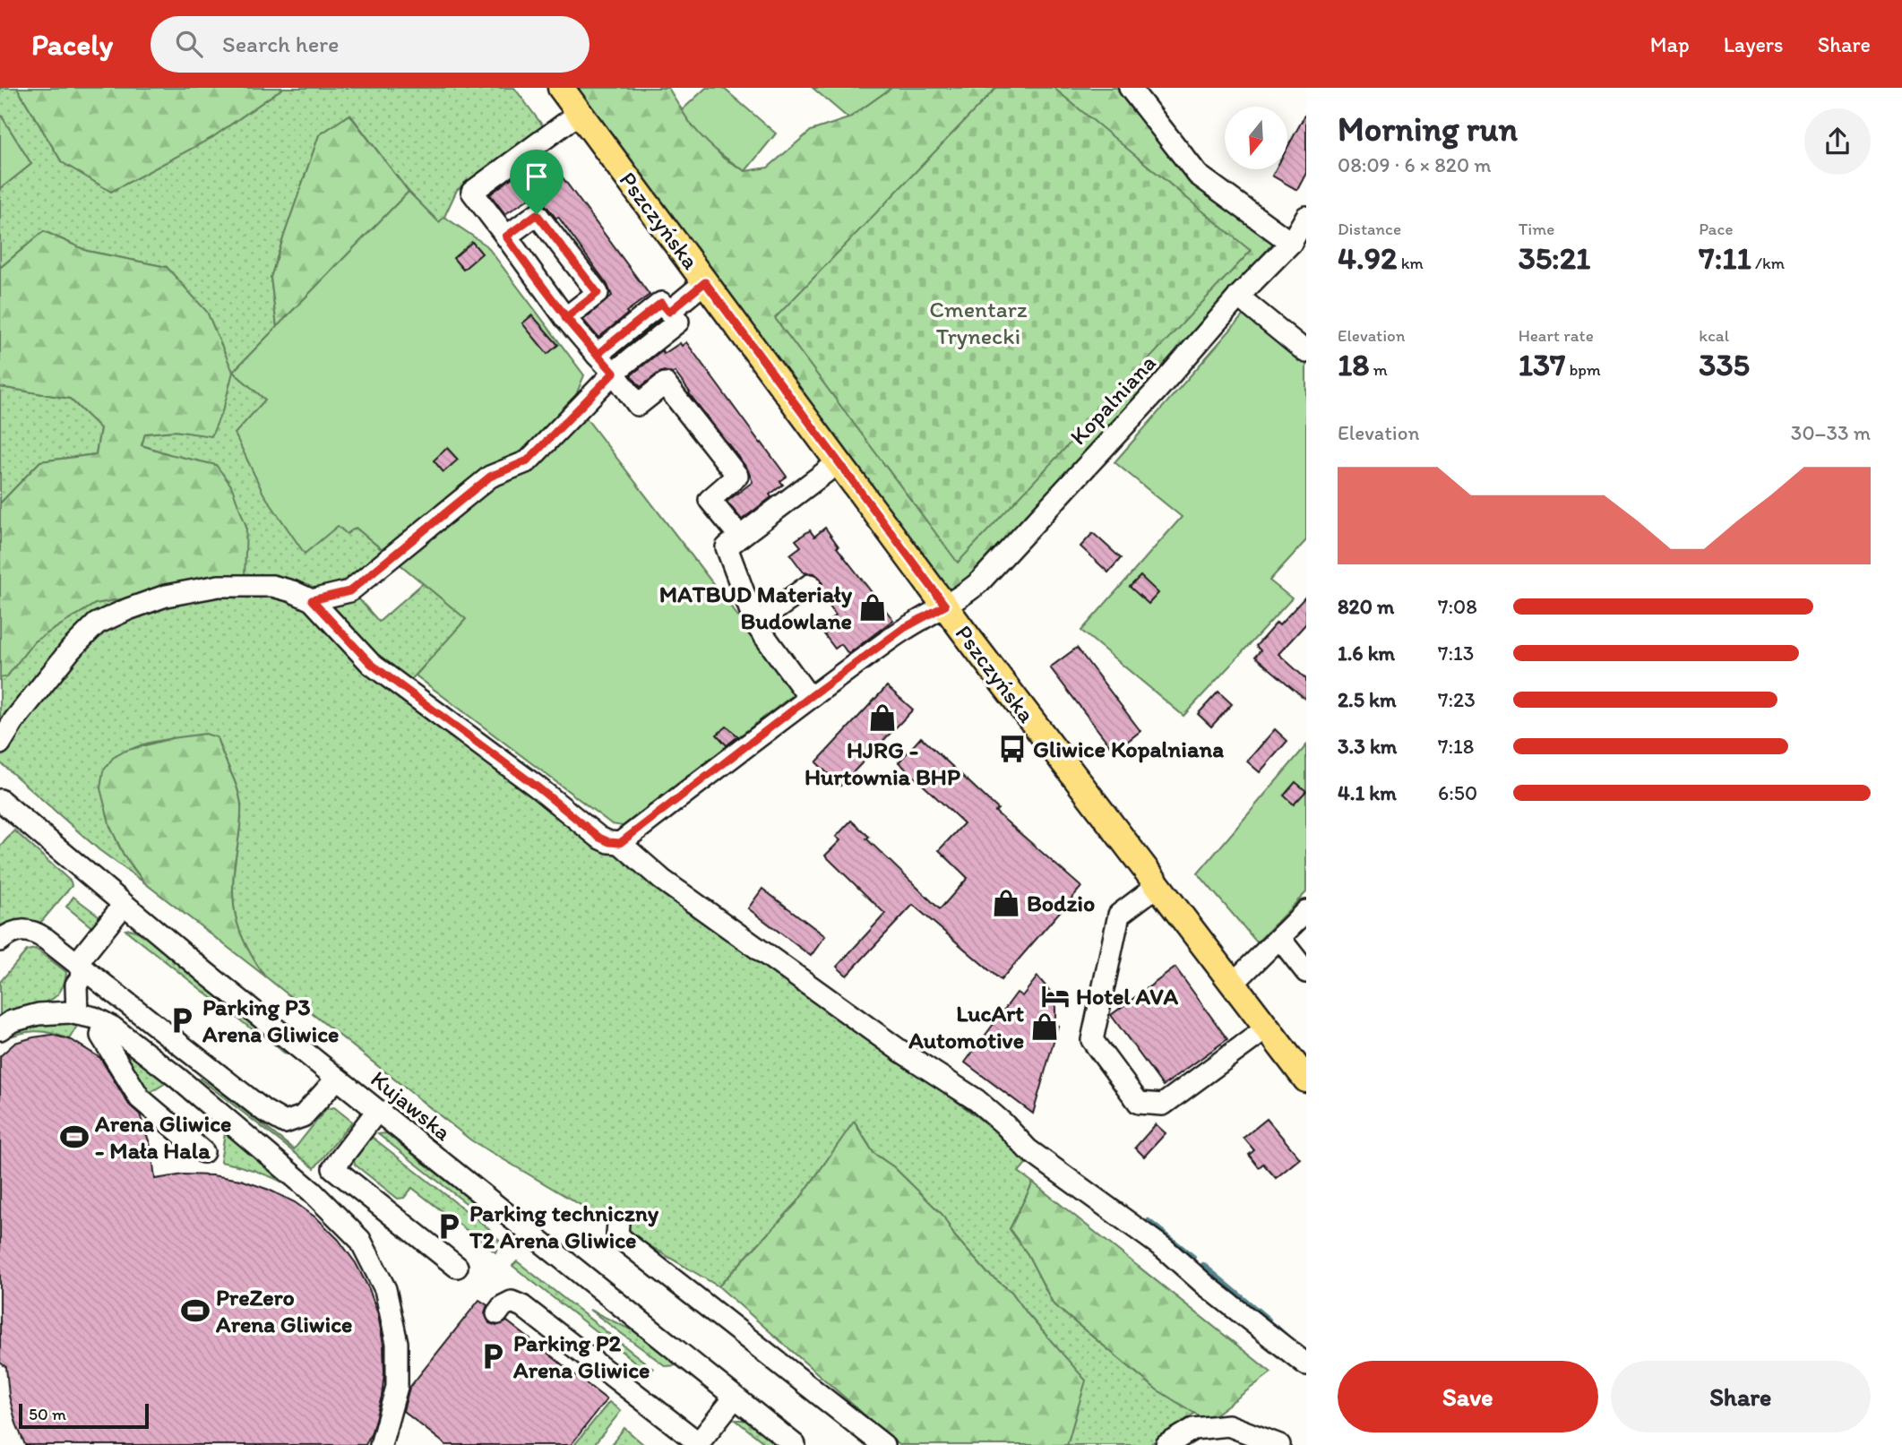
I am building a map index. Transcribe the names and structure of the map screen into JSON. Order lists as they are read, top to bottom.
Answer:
{
  "streets": {
    "main road": ["Pszczyńska"],
    "street": ["Kopalniana", "Kujawska"]
  },
  "crossings": [
    ["Pszczyńska", "Kopalniana"]
  ],
  "parks": ["Cmentarz Trynecki"],
  "places": {
    "shop": [
      "MATBUD Materiały Budowlane",
      "HJRG - Hurtownia BHP",
      "Bodzio",
      "LucArt Automotive"
    ],
    "bus stop": ["Gliwice Kopalniana"],
    "hotel": ["Hotel AVA"],
    "parking": ["Parking P3 Arena Gliwice", "Parking techniczny T2 Arena Gliwice", "Parking P2 Arena Gliwice"],
    "sports": ["Arena Gliwice - Mała Hala", "PreZero Arena Gliwice"]
  },
  "scale_bar": "50 m",
  "north": "bottom",
  "page": {
    "header": "Pacely",
    "search": "Search here",
    "nav": ["Map", "Layers", "Share"],
    "heading": ["Morning run", "08:09 · 6 × 820 m"],
    "stats": [
      ["Distance", "4.92 km"],
      ["Time", "35:21"],
      ["Pace", "7:11 /km"],
      ["Elevation", "18 m"],
      ["Heart rate", "137 bpm"],
      ["kcal", "335"]
    ],
    "chart": ["Elevation", "30–33 m"],
    "list": [
      {
        "name": "820 m",
        "note": "7:08"
      },
      {
        "name": "1.6 km",
        "note": "7:13"
      },
      {
        "name": "2.5 km",
        "note": "7:23"
      },
      {
        "name": "3.3 km",
        "note": "7:18"
      },
      {
        "name": "4.1 km",
        "note": "6:50"
      }
    ],
    "buttons": ["Save", "Share"],
    "scale": "50 m"
  }
}
